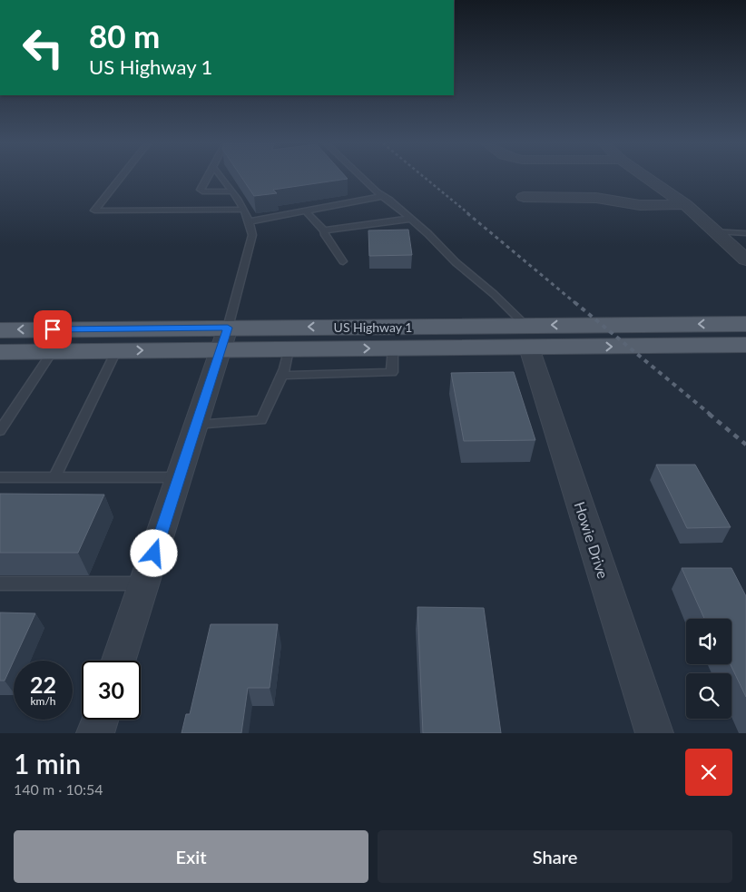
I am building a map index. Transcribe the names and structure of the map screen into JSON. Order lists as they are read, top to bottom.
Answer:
{
  "streets": {
    "main road": ["US Highway 1"],
    "street": ["Howie Drive"]
  },
  "crossings": [
    ["US Highway 1", "Howie Drive"]
  ],
  "page": {
    "turn": ["80 m", "US Highway 1"],
    "speed": "22 km/h",
    "limit": "30",
    "heading": ["1 min", "140 m · 10:54"],
    "buttons": ["Exit", "Share"]
  }
}
